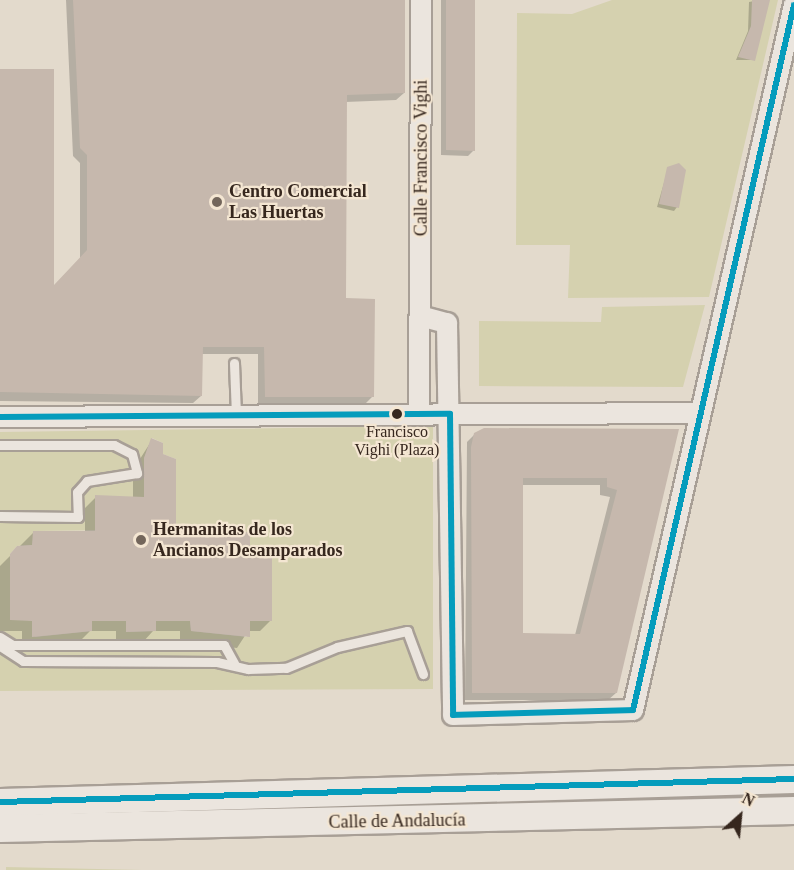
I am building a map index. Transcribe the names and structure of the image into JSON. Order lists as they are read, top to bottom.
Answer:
{
  "streets": {
    "main road": ["Calle de Andalucía"],
    "street": ["Calle Francisco Vighi"]
  },
  "places": ["Centro Comercial Las Huertas", "Francisco Vighi (Plaza)", "Hermanitas de los Ancianos Desamparados"],
  "north": "top right"
}
